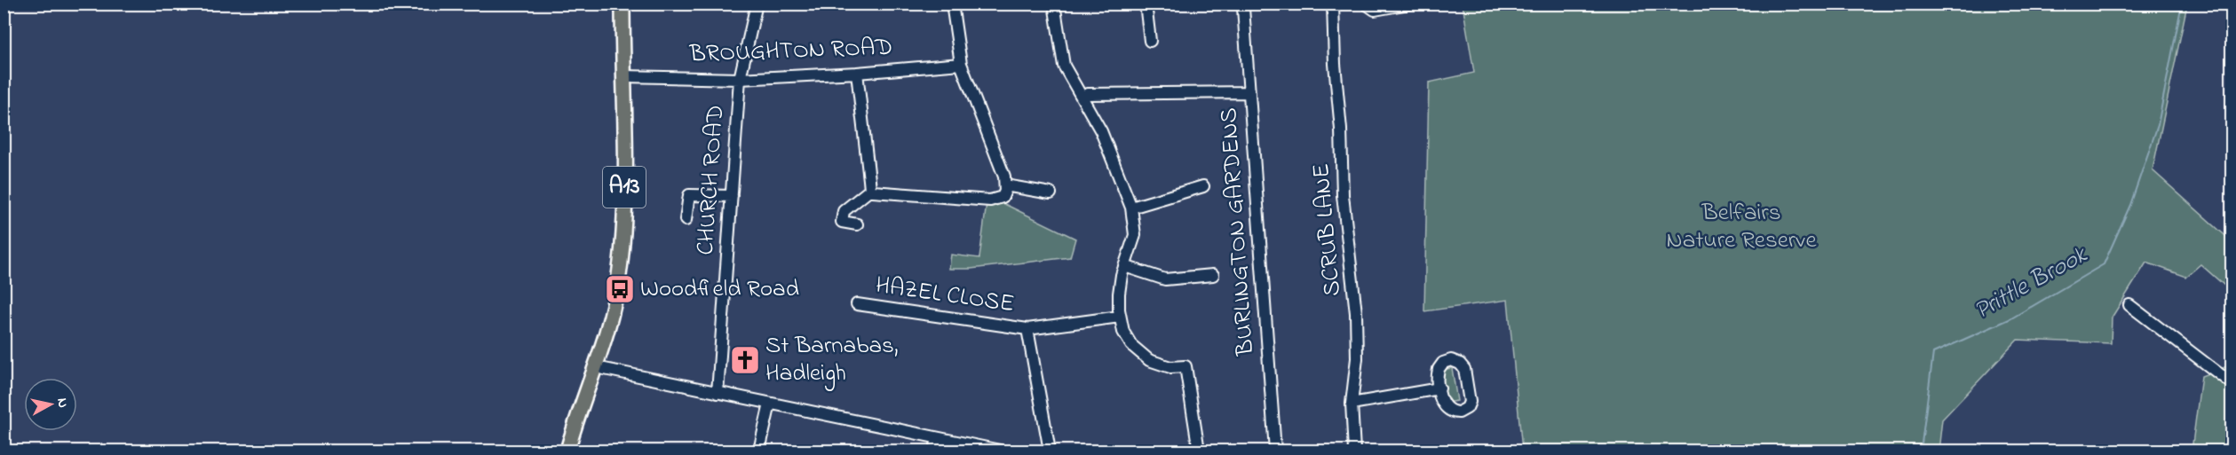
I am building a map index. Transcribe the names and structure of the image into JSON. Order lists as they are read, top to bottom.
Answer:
{
  "streets": {
    "main road": ["A13"],
    "street": [
      "BROUGHTON ROAD",
      "CHURCH ROAD",
      "SCRUB LANE",
      "BURLINGTON GARDENS",
      "HAZEL CLOSE"
    ]
  },
  "crossings": [
    ["BROUGHTON ROAD", "CHURCH ROAD"],
    ["BROUGHTON ROAD", "A13"]
  ],
  "water": ["Prittle Brook"],
  "parks": ["Belfairs Nature Reserve"],
  "places": {
    "bus stop": ["Woodfield Road"],
    "church": ["St Barnabas, Hadleigh"]
  },
  "north": "right"
}
